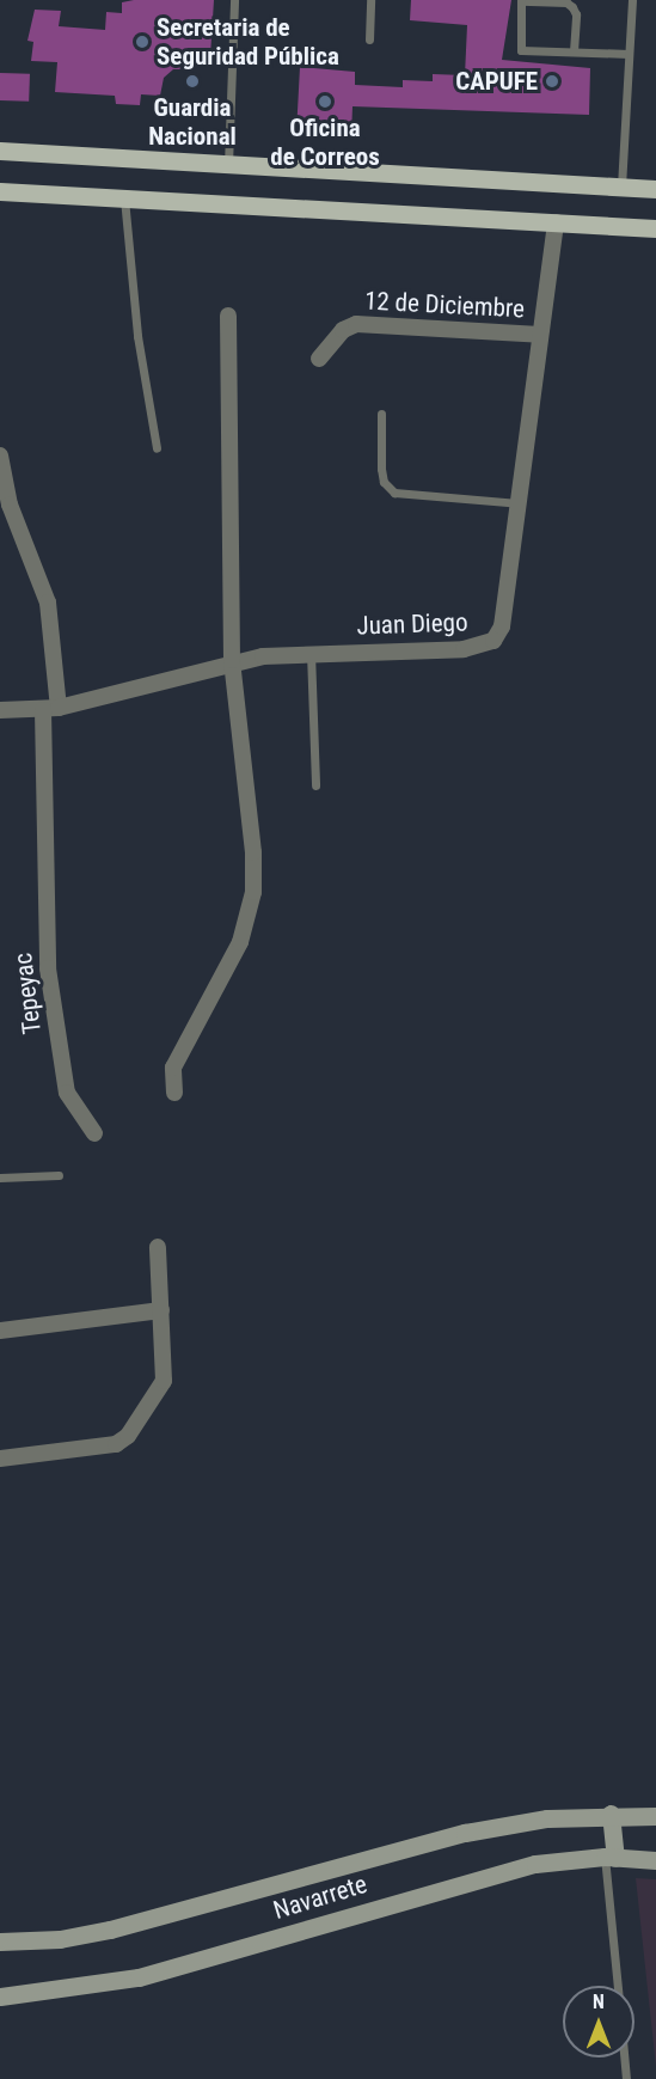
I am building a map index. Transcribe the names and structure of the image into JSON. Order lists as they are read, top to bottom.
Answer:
{
  "streets": {
    "main road": ["Navarrete"],
    "street": ["12 de Diciembre", "Juan Diego", "Tepeyac"]
  },
  "crossings": [
    ["12 de Diciembre", "Juan Diego"],
    ["Juan Diego", "Tepeyac"]
  ],
  "places": [
    "Secretaria de Seguridad Pública",
    "Guardia Nacional",
    "CAPUFE",
    "Oficina de Correos"
  ],
  "north": "top"
}
